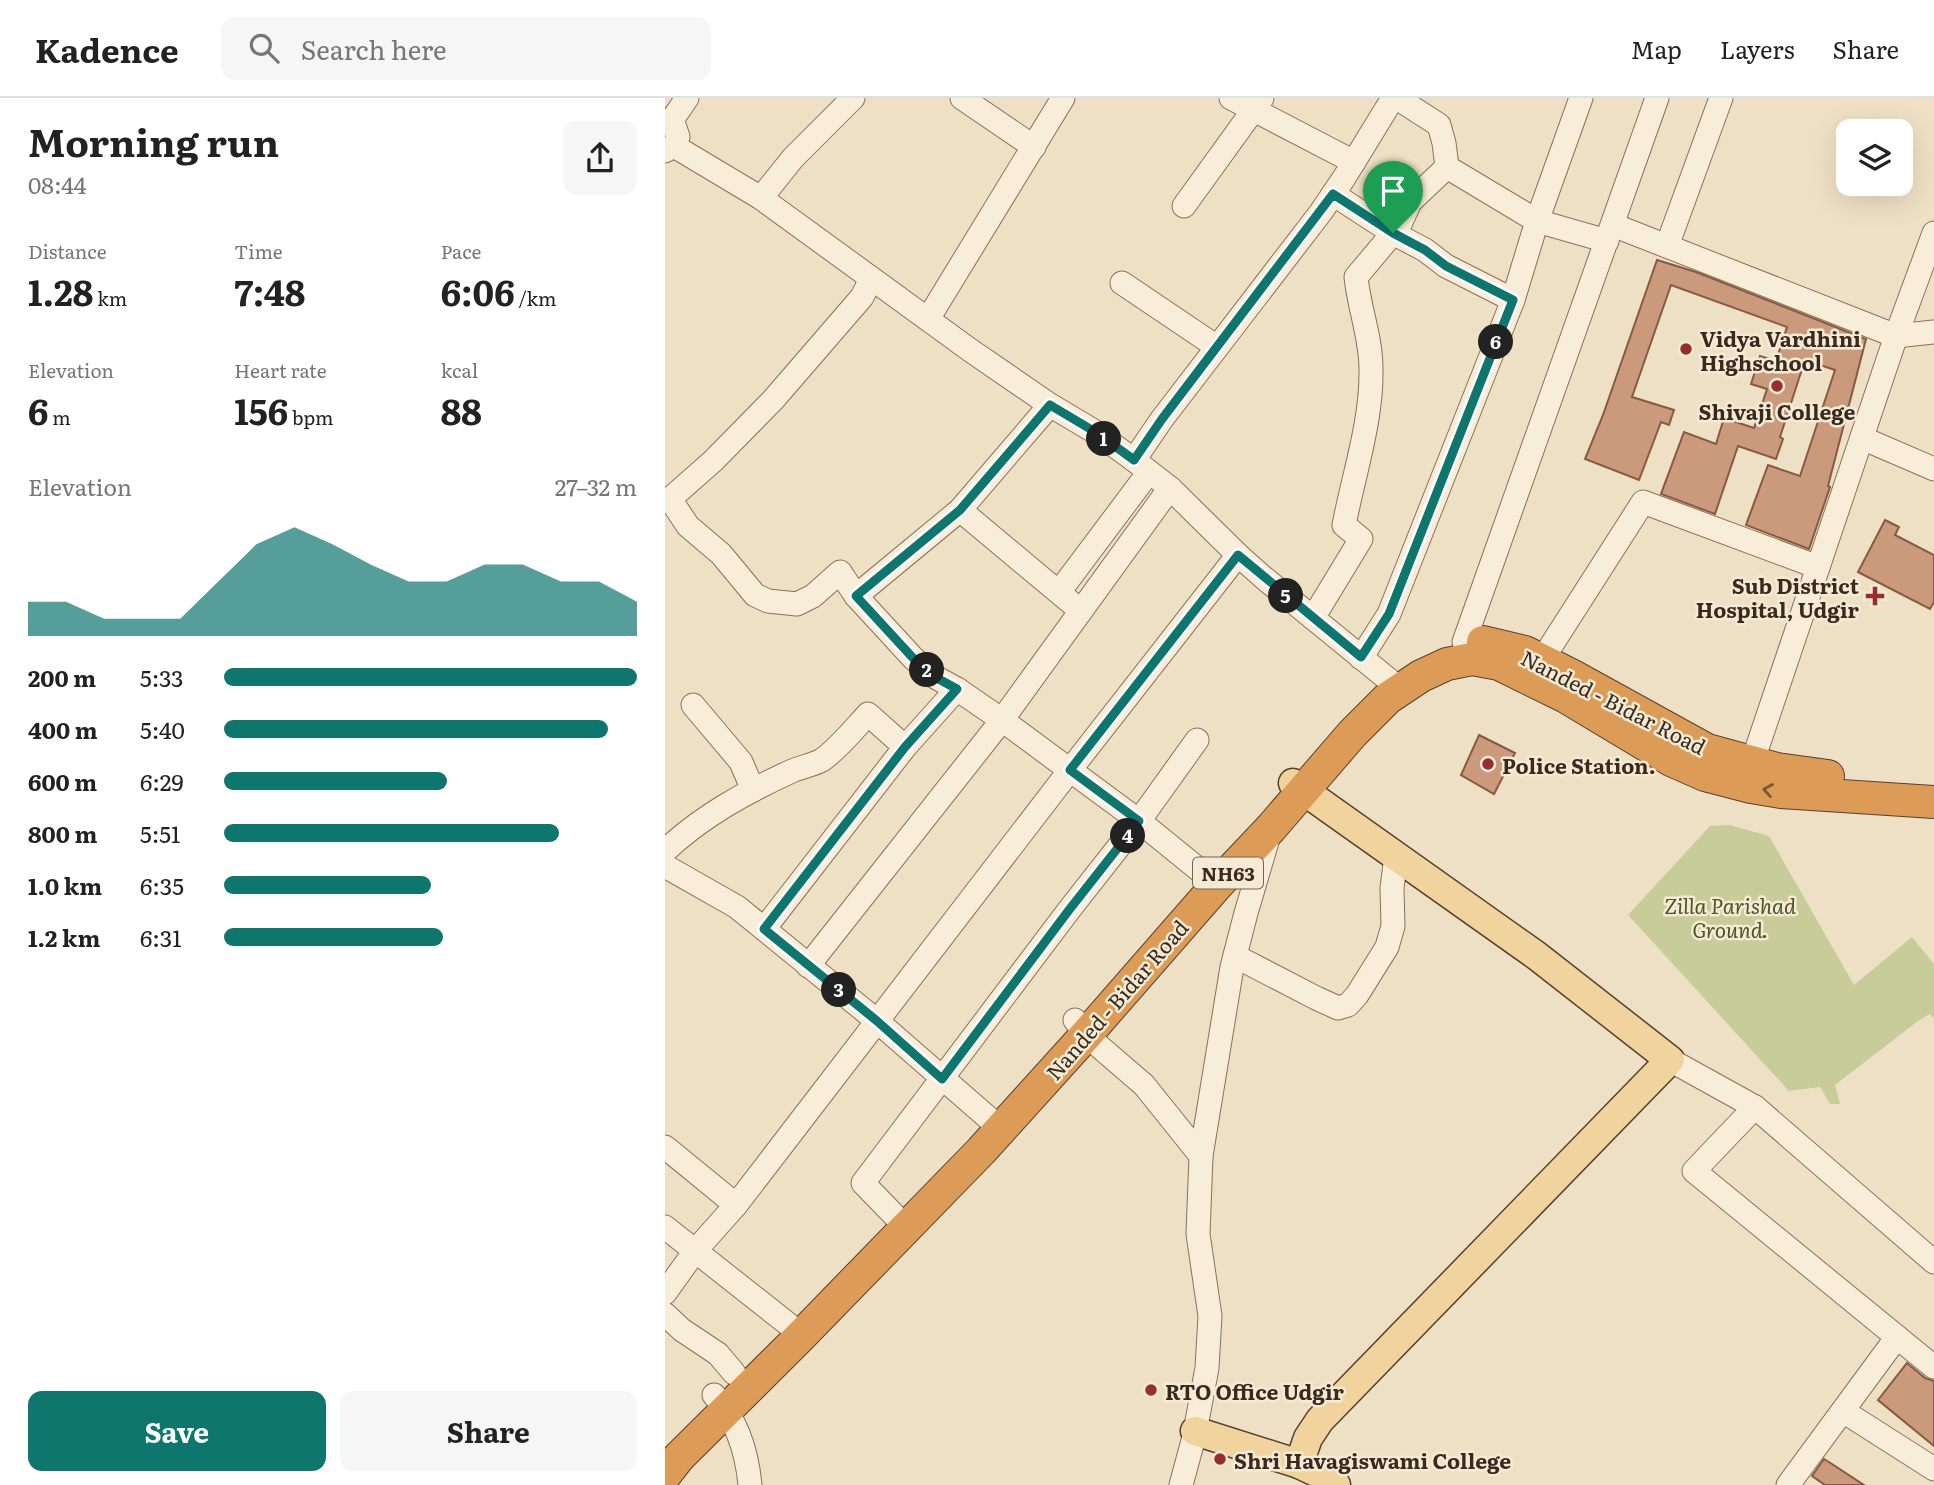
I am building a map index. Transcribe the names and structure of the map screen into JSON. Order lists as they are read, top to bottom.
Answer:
{
  "streets": {
    "highway": ["Nanded - Bidar Road", "NH63"]
  },
  "parks": ["Zilla Parishad Ground."],
  "places": {
    "other": [
      "Vidya Vardhini Highschool",
      "Shivaji College",
      "Police Station.",
      "RTO Office Udgir",
      "Shri Havagiswami College"
    ],
    "health": ["Sub District Hospital, Udgir"]
  },
  "page": {
    "header": "Kadence",
    "search": "Search here",
    "nav": ["Map", "Layers", "Share"],
    "heading": ["Morning run", "08:44"],
    "stats": [
      ["Distance", "1.28 km"],
      ["Time", "7:48"],
      ["Pace", "6:06 /km"],
      ["Elevation", "6 m"],
      ["Heart rate", "156 bpm"],
      ["kcal", "88"]
    ],
    "pins": [
      "6",
      "1",
      "5",
      "2",
      "4",
      "3"
    ],
    "chart": ["Elevation", "27–32 m"],
    "list": [
      {
        "name": "200 m",
        "note": "5:33"
      },
      {
        "name": "400 m",
        "note": "5:40"
      },
      {
        "name": "600 m",
        "note": "6:29"
      },
      {
        "name": "800 m",
        "note": "5:51"
      },
      {
        "name": "1.0 km",
        "note": "6:35"
      },
      {
        "name": "1.2 km",
        "note": "6:31"
      }
    ],
    "buttons": ["Save", "Share"]
  }
}
